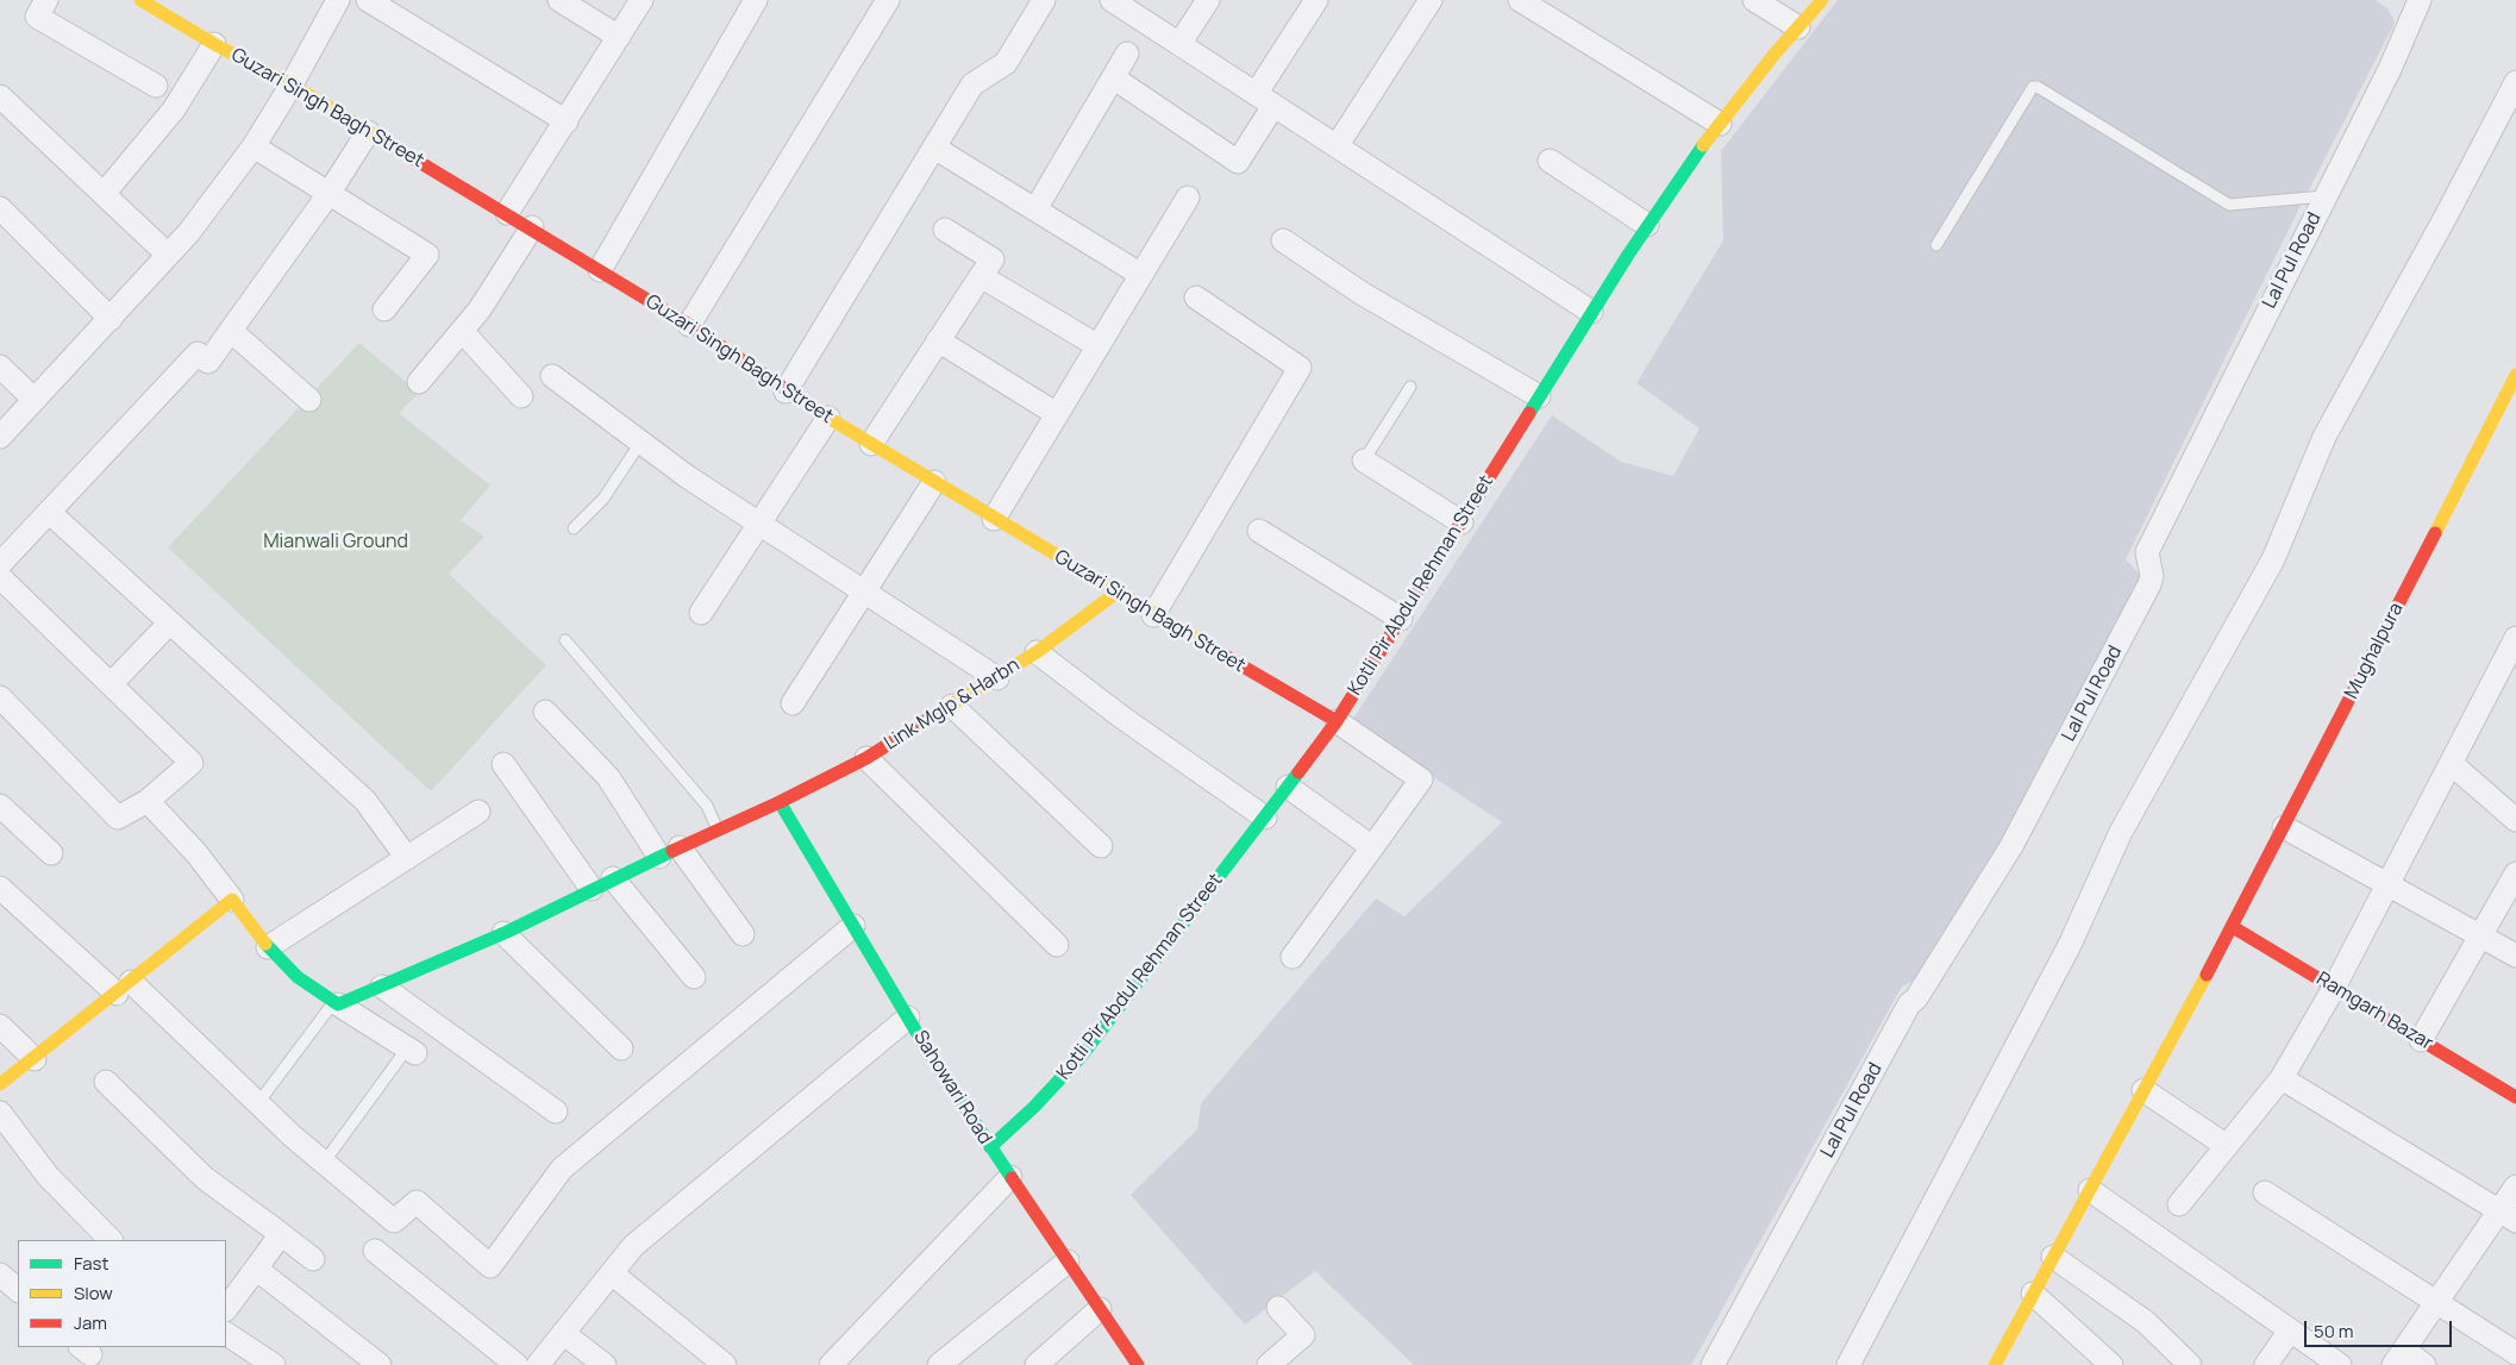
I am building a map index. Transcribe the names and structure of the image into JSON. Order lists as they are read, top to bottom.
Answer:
{
  "streets": {
    "street": [
      "Guzari Singh Bagh Street",
      "Lal Pul Road",
      "Kotli Pir Abdul Rehman Street",
      "Mughalpura",
      "Link Mglp & Harbn",
      "Ramgarh Bazar",
      "Sahowari Road"
    ]
  },
  "crossings": [
    ["Guzari Singh Bagh Street", "Kotli Pir Abdul Rehman Street"],
    ["Guzari Singh Bagh Street", "Link Mglp & Harbn"],
    ["Kotli Pir Abdul Rehman Street", "Sahowari Road"],
    ["Mughalpura", "Ramgarh Bazar"],
    ["Link Mglp & Harbn", "Sahowari Road"]
  ],
  "parks": ["Mianwali Ground"],
  "legend": ["Fast", "Slow", "Jam"],
  "scale_bar": "50 m"
}
